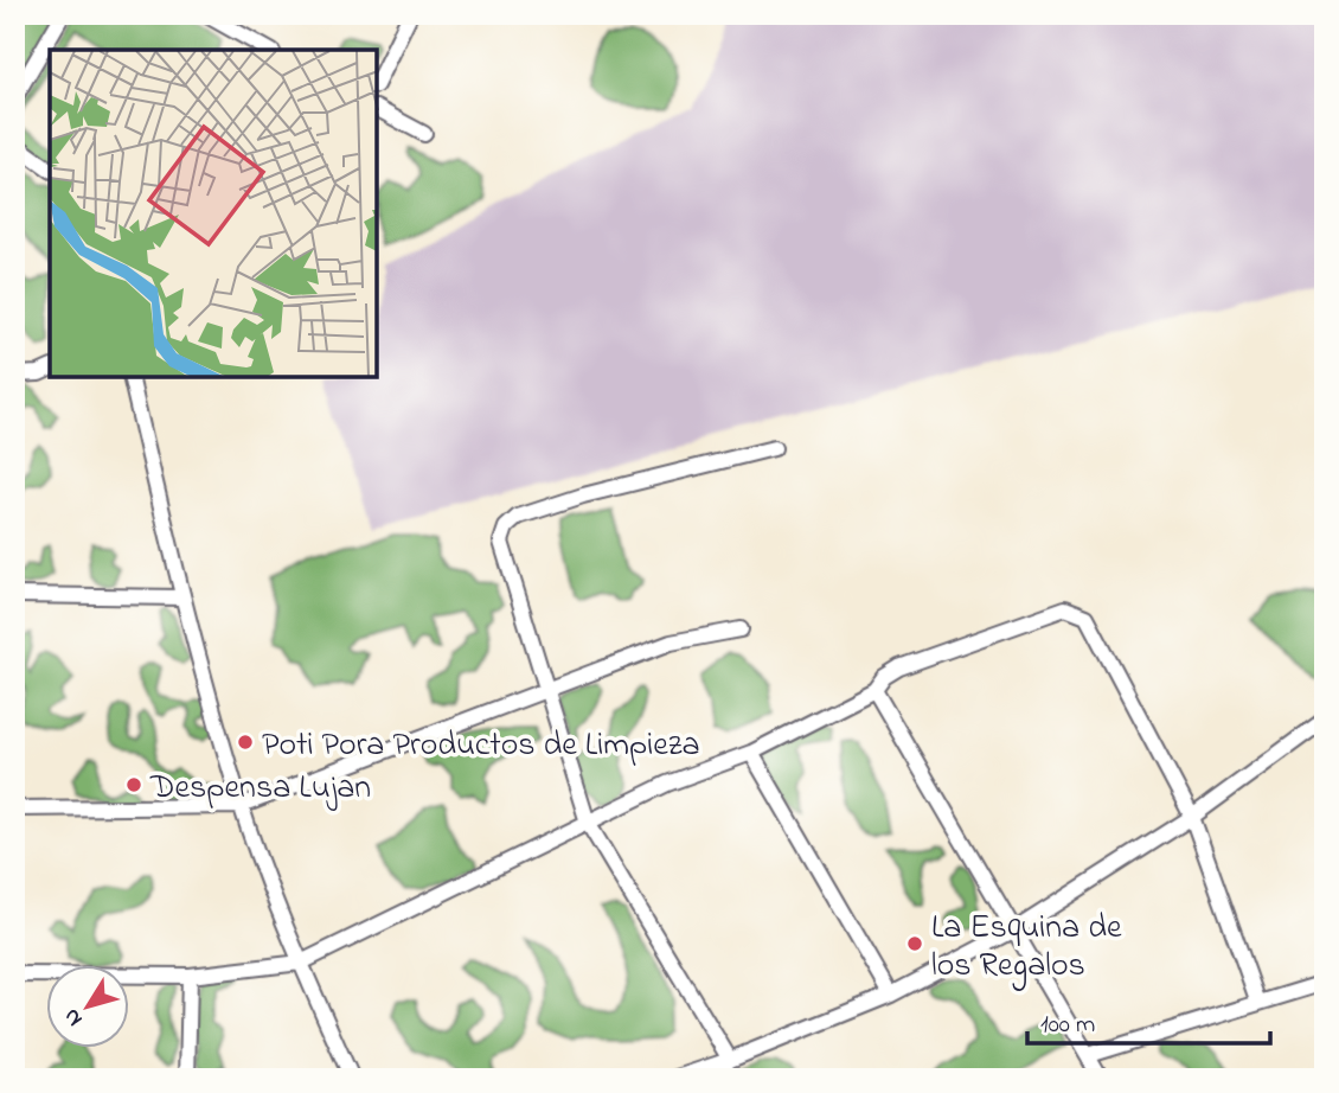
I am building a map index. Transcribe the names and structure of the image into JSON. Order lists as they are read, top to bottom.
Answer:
{
  "places": ["Poti Pora Productos de Limpieza", "Despensa Lujan", "La Esquina de los Regalos"],
  "scale_bar": "100 m",
  "north": "bottom left"
}
